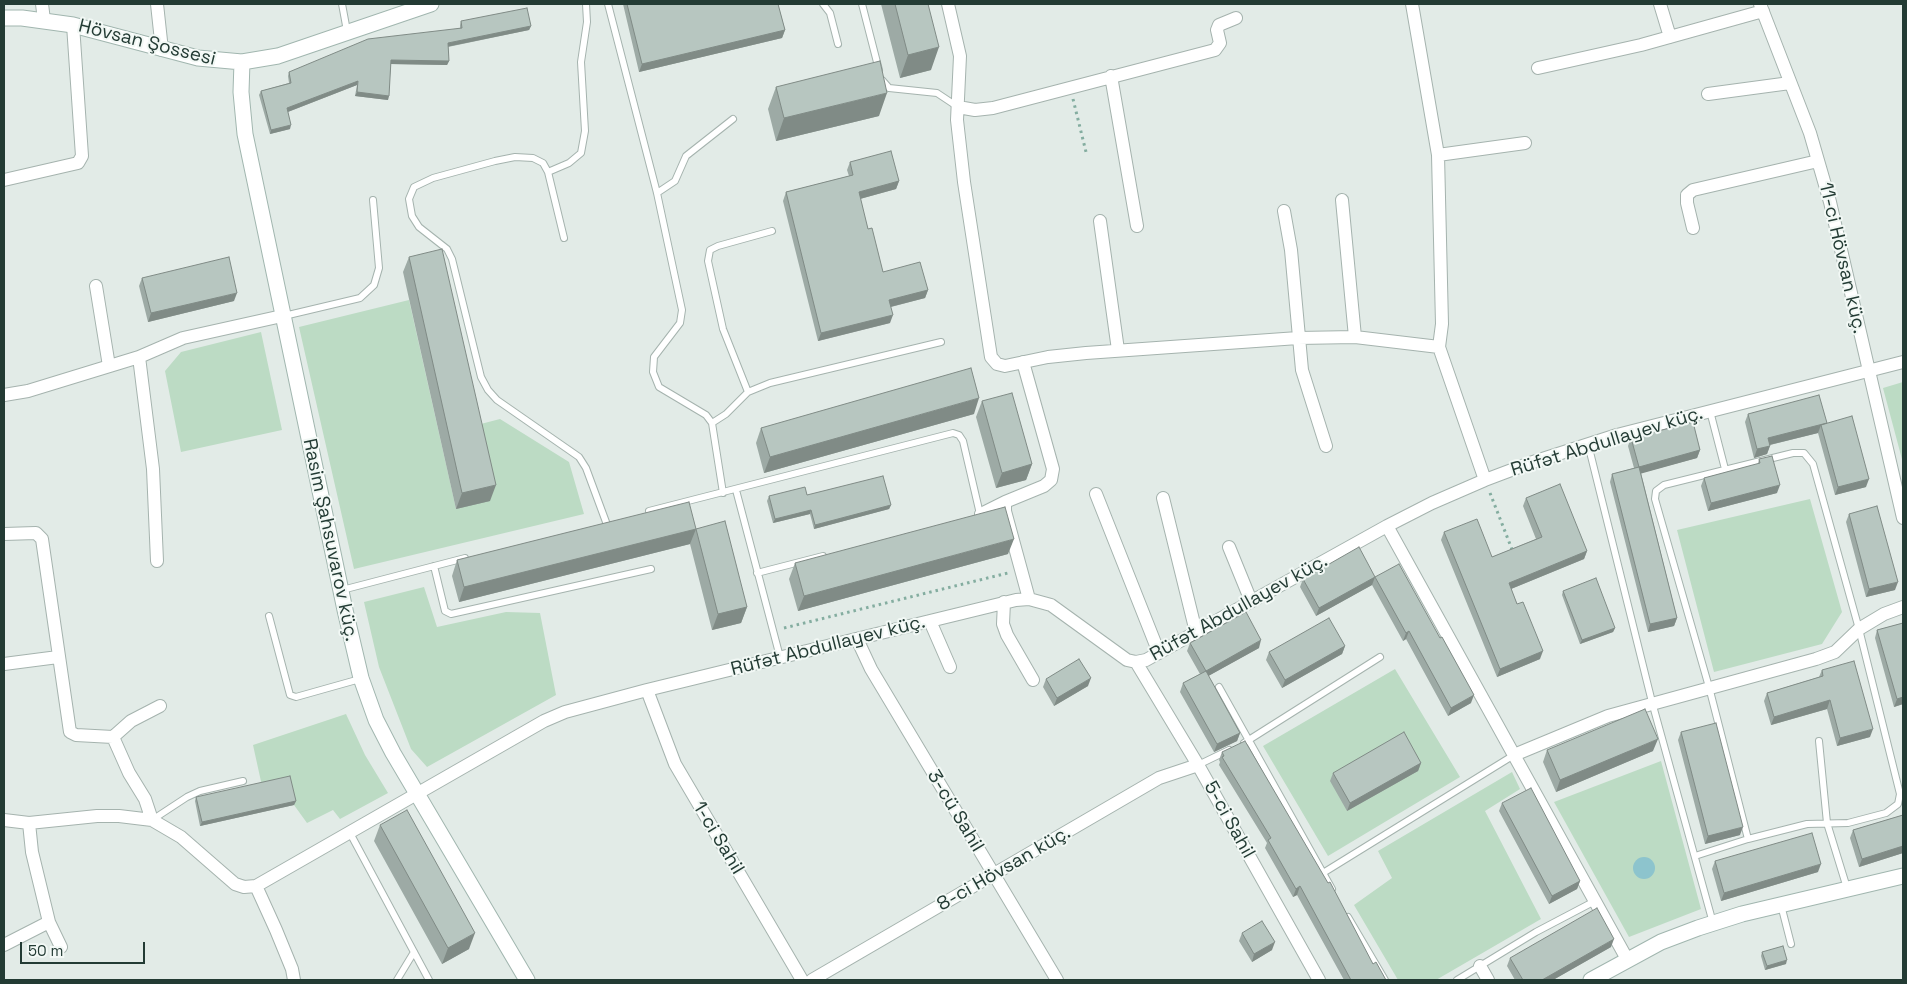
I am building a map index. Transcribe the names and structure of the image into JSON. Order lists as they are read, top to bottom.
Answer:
{
  "streets": {
    "street": [
      "Hövsan Şossesi",
      "11-ci Hövsan küç.",
      "Rüfət Abdullayev küç.",
      "Rasim Şahsuvarov küç.",
      "3-cü Sahil",
      "5-ci Sahil",
      "1-ci Sahil",
      "8-ci Hövsan küç."
    ]
  },
  "crossings": [
    ["Hövsan Şossesi", "Rasim Şahsuvarov küç."],
    ["11-ci Hövsan küç.", "Rüfət Abdullayev küç."],
    ["Rüfət Abdullayev küç.", "Rasim Şahsuvarov küç."],
    ["Rüfət Abdullayev küç.", "3-cü Sahil"],
    ["Rüfət Abdullayev küç.", "5-ci Sahil"],
    ["Rüfət Abdullayev küç.", "1-ci Sahil"],
    ["3-cü Sahil", "8-ci Hövsan küç."],
    ["5-ci Sahil", "8-ci Hövsan küç."]
  ],
  "scale_bar": "50 m"
}
